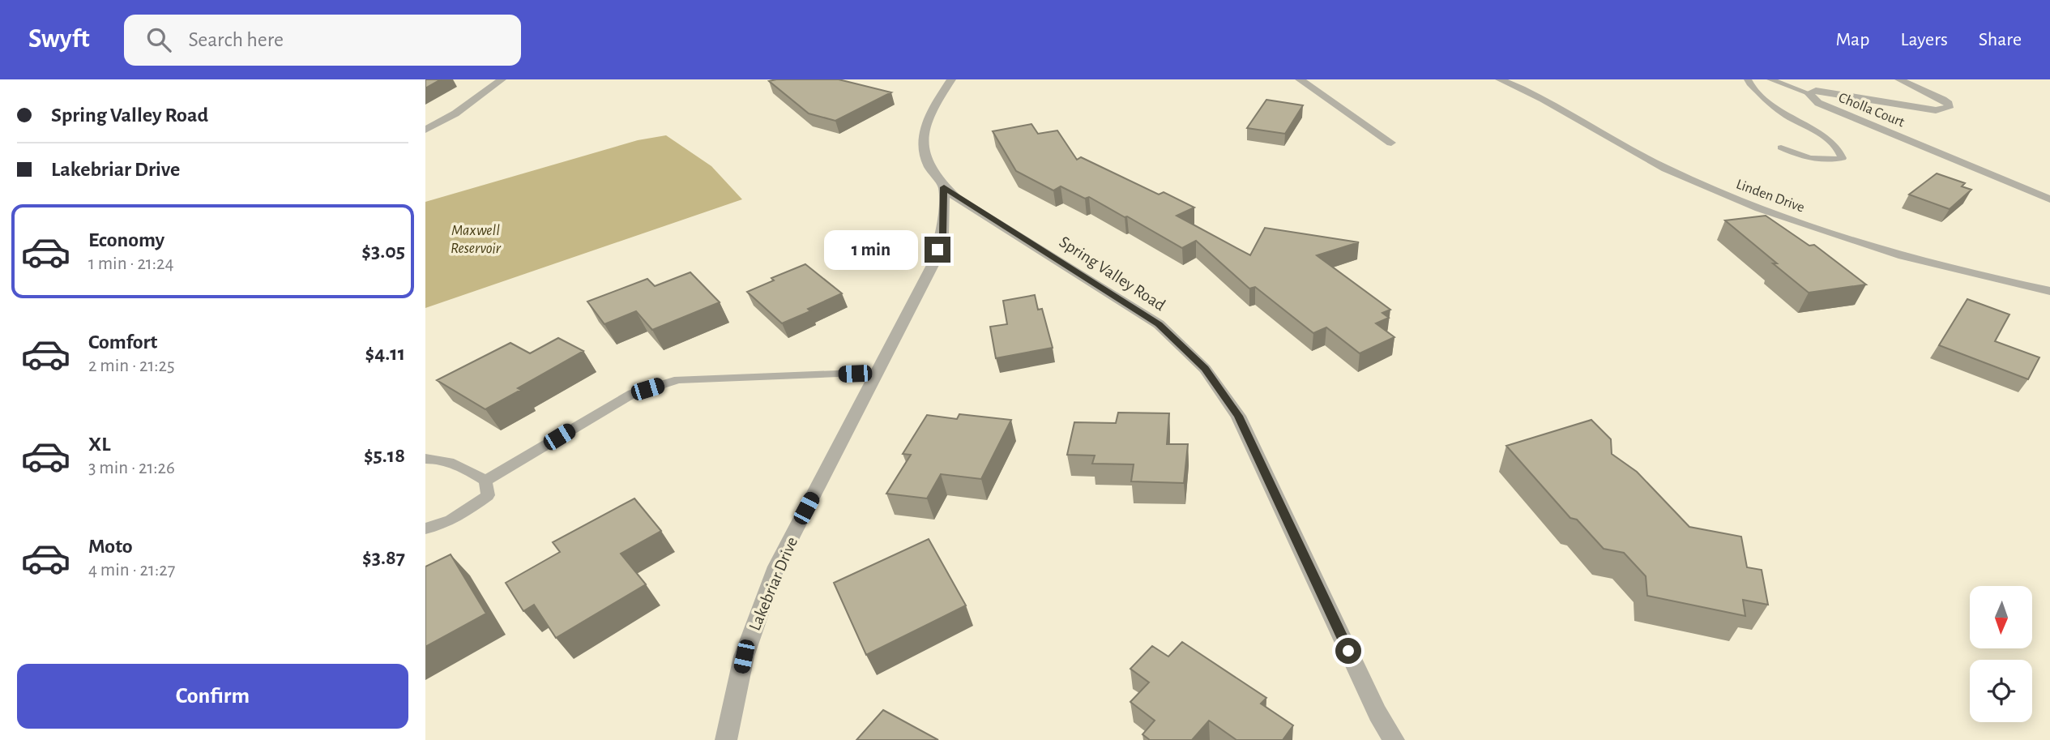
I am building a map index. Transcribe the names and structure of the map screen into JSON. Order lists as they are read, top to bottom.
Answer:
{
  "streets": {
    "street": [
      "Cholla Court",
      "Linden Drive",
      "Spring Valley Road",
      "Lakebriar Drive"
    ]
  },
  "crossings": [
    ["Spring Valley Road", "Lakebriar Drive"]
  ],
  "water": ["Maxwell Reservoir"],
  "north": "bottom",
  "page": {
    "header": "Swyft",
    "search": "Search here",
    "nav": ["Map", "Layers", "Share"],
    "banner": ["Spring Valley Road", "Lakebriar Drive"],
    "list": [
      {
        "name": "Economy",
        "note": "1 min · 21:24",
        "value": "$3.05"
      },
      {
        "name": "Comfort",
        "note": "2 min · 21:25",
        "value": "$4.11"
      },
      {
        "name": "XL",
        "note": "3 min · 21:26",
        "value": "$5.18"
      },
      {
        "name": "Moto",
        "note": "4 min · 21:27",
        "value": "$3.87"
      }
    ],
    "bubble": "1 min",
    "buttons": "Confirm"
  }
}
